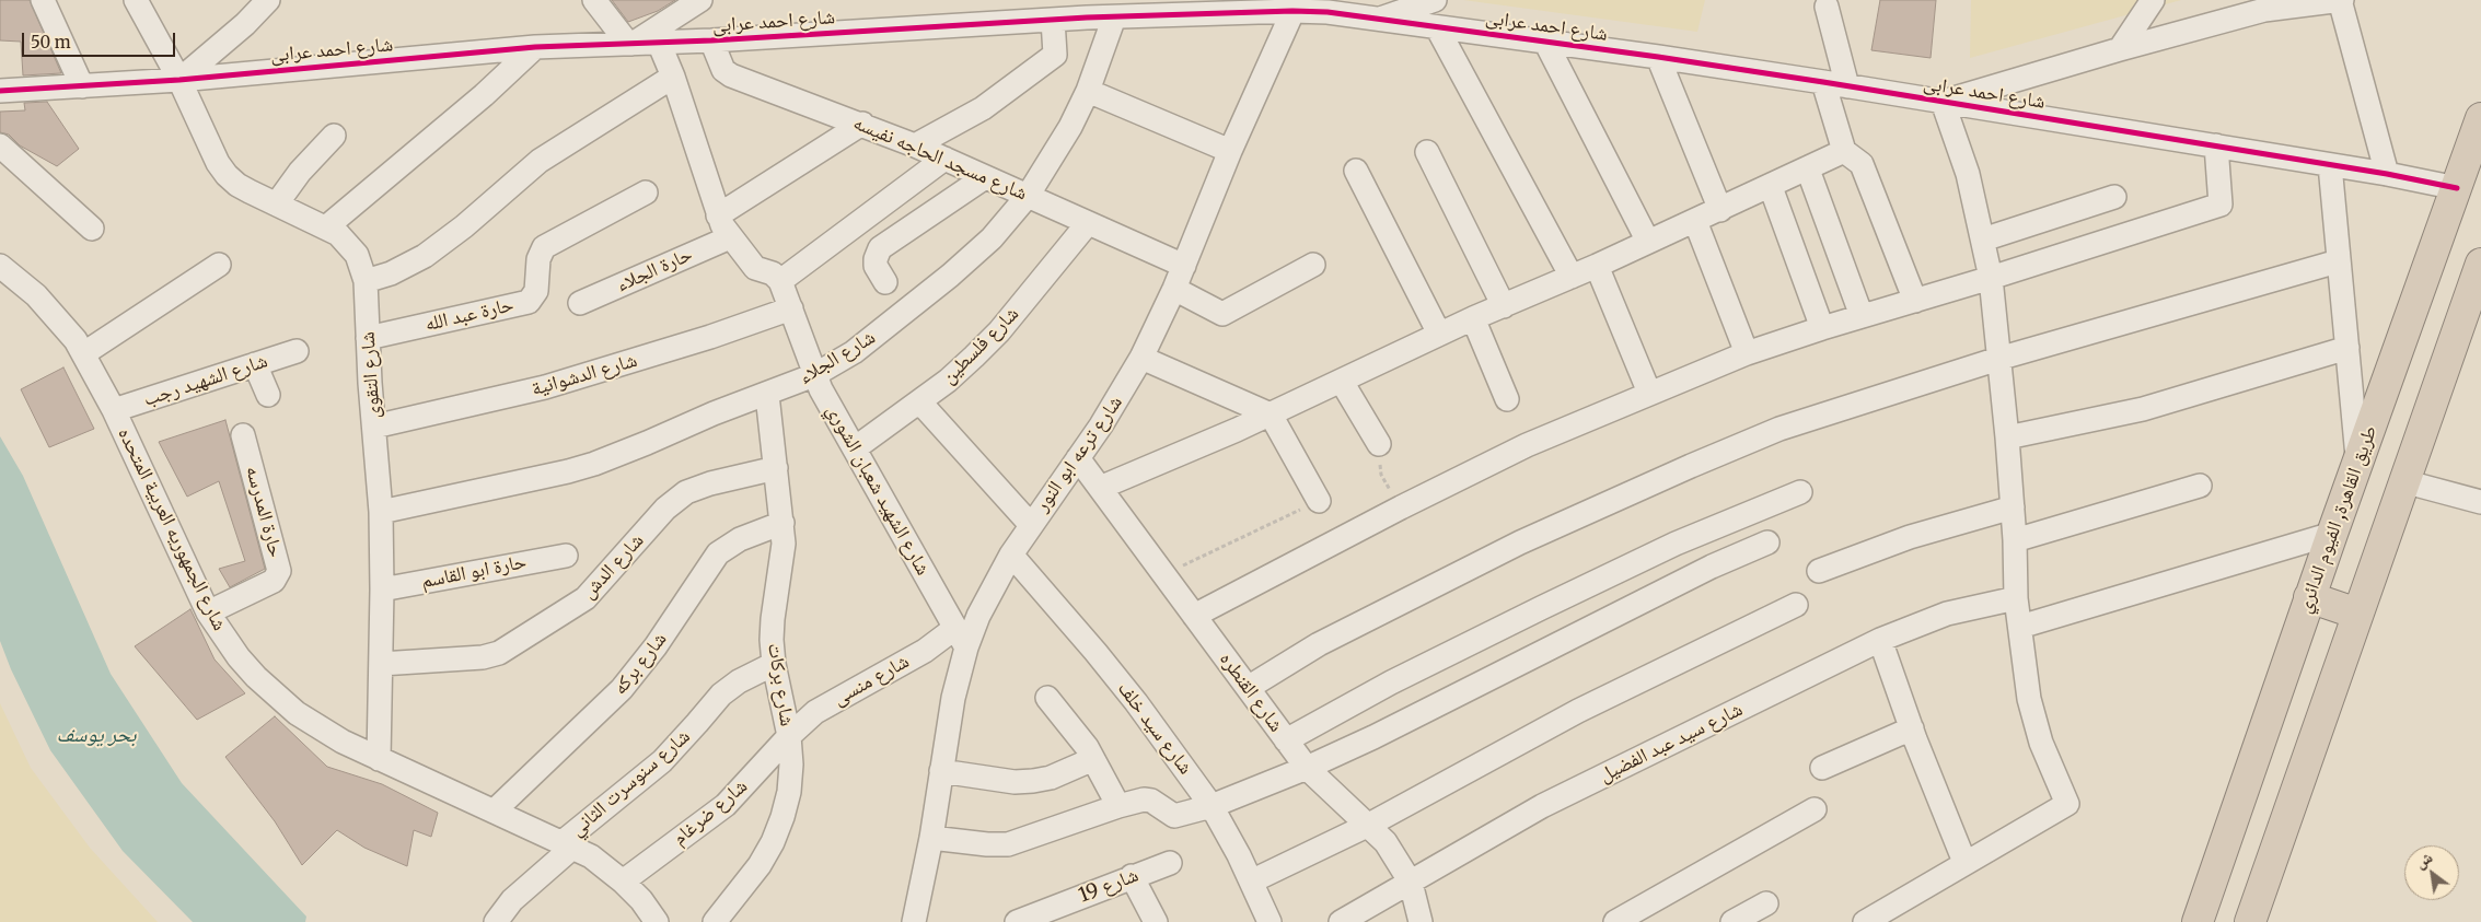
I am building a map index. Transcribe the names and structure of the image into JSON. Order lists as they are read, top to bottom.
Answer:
{
  "streets": {
    "highway": ["طريق القاهرة, الفيوم الدائري"],
    "street": [
      "شارع احمد عرابى",
      "شارع مسجد الحاجه نفيسه",
      "حارة الجلاء",
      "حارة عبد الله",
      "شارع فلسطين",
      "شارع الجلاء",
      "شارع التقوى",
      "شارع الدشوانية",
      "شارع الشهيد رجب",
      "شارع ترعه ابو النور",
      "شارع الشهيد شعبان الشوري",
      "حارة المدرسه",
      "شارع الجمهوريه العربية المتحده",
      "شارع الدش",
      "حارة ابو القاسم",
      "شارع بركه",
      "شارع منسى",
      "شارع بركات",
      "شارع القنطره",
      "شارع سيد خلف",
      "شارع سيد عبد الفضيل",
      "شارع سنوسرت الثاني",
      "شارع ضرغام",
      "شارع 19"
    ]
  },
  "crossings": [
    ["شارع احمد عرابى", "شارع مسجد الحاجه نفيسه"],
    ["شارع احمد عرابى", "شارع الجلاء"],
    ["شارع احمد عرابى", "شارع التقوى"],
    ["شارع احمد عرابى", "شارع ترعه ابو النور"],
    ["شارع احمد عرابى", "طريق القاهرة, الفيوم الدائري"],
    ["شارع مسجد الحاجه نفيسه", "شارع فلسطين"],
    ["شارع مسجد الحاجه نفيسه", "شارع الجلاء"],
    ["شارع مسجد الحاجه نفيسه", "شارع ترعه ابو النور"],
    ["حارة عبد الله", "شارع التقوى"],
    ["شارع فلسطين", "شارع الشهيد شعبان الشوري"],
    ["شارع الجلاء", "شارع التقوى"],
    ["شارع الجلاء", "شارع الشهيد شعبان الشوري"],
    ["شارع الجلاء", "شارع بركات"],
    ["شارع التقوى", "شارع الدشوانية"],
    ["شارع التقوى", "شارع الجمهوريه العربية المتحده"],
    ["شارع التقوى", "شارع الدش"],
    ["شارع التقوى", "حارة ابو القاسم"],
    ["شارع الدشوانية", "شارع الشهيد شعبان الشوري"],
    ["شارع الشهيد رجب", "شارع الجمهوريه العربية المتحده"],
    ["شارع ترعه ابو النور", "شارع الشهيد شعبان الشوري"],
    ["شارع ترعه ابو النور", "شارع منسى"],
    ["شارع ترعه ابو النور", "شارع القنطره"],
    ["شارع ترعه ابو النور", "شارع سيد خلف"],
    ["شارع الشهيد شعبان الشوري", "شارع منسى"],
    ["حارة المدرسه", "شارع الجمهوريه العربية المتحده"],
    ["شارع الجمهوريه العربية المتحده", "شارع بركه"],
    ["شارع الجمهوريه العربية المتحده", "شارع سنوسرت الثاني"],
    ["شارع الجمهوريه العربية المتحده", "شارع ضرغام"],
    ["شارع الدش", "شارع بركات"],
    ["شارع بركه", "شارع بركات"],
    ["شارع منسى", "شارع بركات"],
    ["شارع منسى", "شارع ضرغام"],
    ["شارع بركات", "شارع سنوسرت الثاني"],
    ["شارع بركات", "شارع ضرغام"],
    ["شارع القنطره", "شارع سيد عبد الفضيل"]
  ],
  "water": ["بحر يوسف"],
  "scale_bar": "50 m",
  "north": "top left"
}
